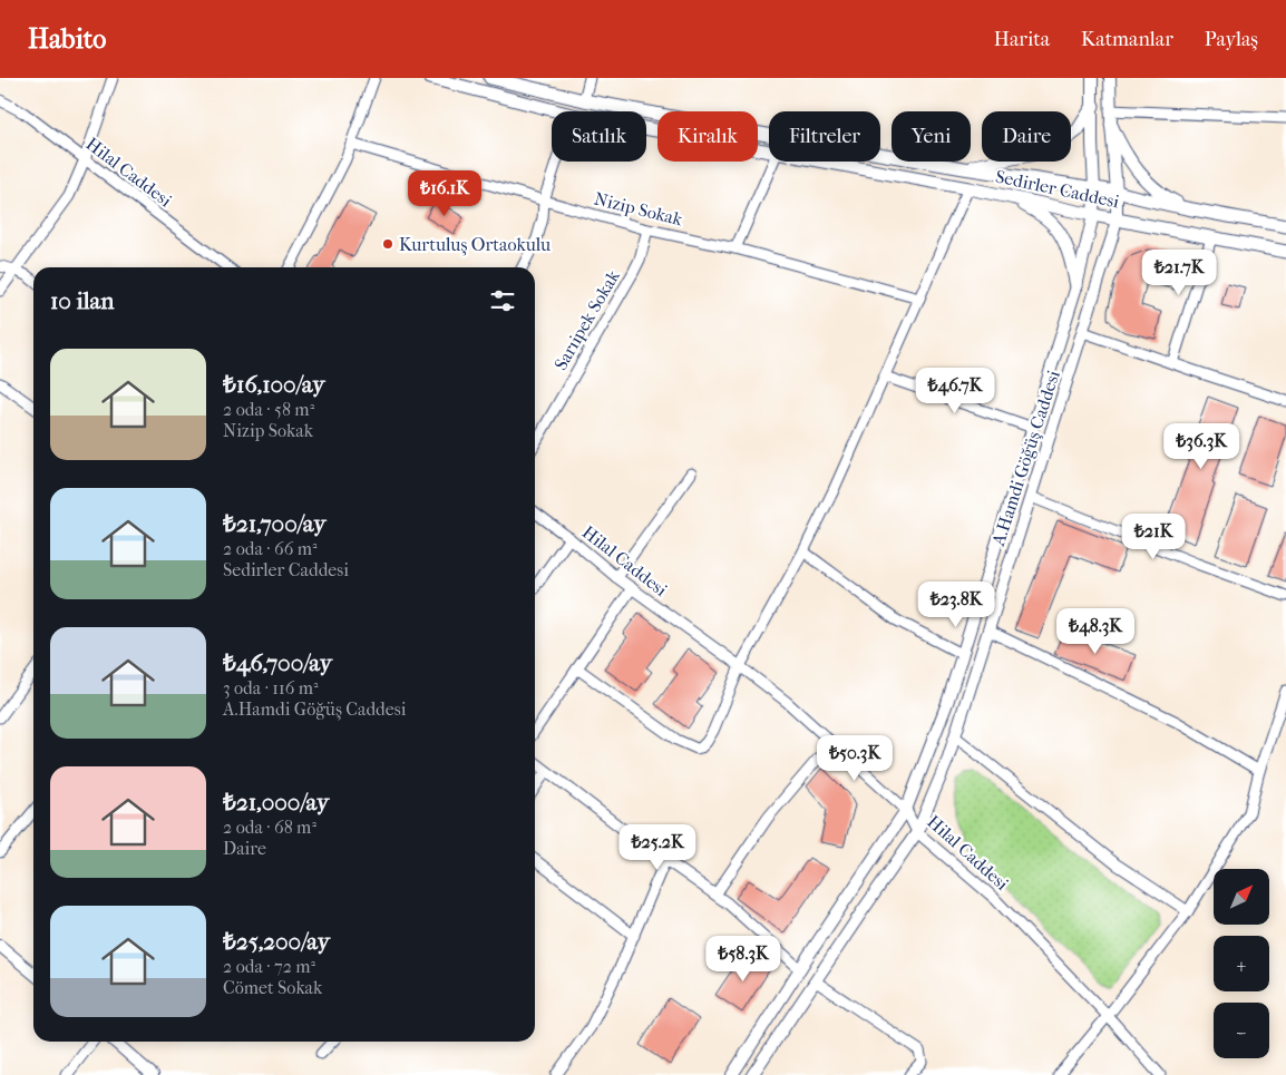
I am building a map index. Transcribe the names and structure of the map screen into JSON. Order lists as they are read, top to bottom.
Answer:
{
  "streets": {
    "main road": ["Sedirler Caddesi"],
    "street": [
      "Hilal Caddesi",
      "Nizip Sokak",
      "Sarıipek Sokak",
      "A.Hamdi Göğüş Caddesi"
    ]
  },
  "crossings": [
    ["Hilal Caddesi", "A.Hamdi Göğüş Caddesi"],
    ["Sedirler Caddesi", "A.Hamdi Göğüş Caddesi"],
    ["Nizip Sokak", "Sarıipek Sokak"]
  ],
  "places": ["Kurtuluş Ortaokulu"],
  "north": "top right",
  "page": {
    "header": "Habito",
    "nav": ["Harita", "Katmanlar", "Paylaş"],
    "chip": [
      "Satılık",
      "Kiralık",
      "Filtreler",
      "Yeni",
      "Daire"
    ],
    "price": [
      "₺16.1K",
      "₺21.7K",
      "₺46.7K",
      "₺36.3K",
      "₺21K",
      "₺23.8K",
      "₺48.3K",
      "₺50.3K",
      "₺25.2K",
      "₺58.3K"
    ],
    "heading": "10 ilan",
    "list": [
      {
        "name": "₺16,100/ay",
        "note": "2 oda · 58 m² · Nizip Sokak"
      },
      {
        "name": "₺21,700/ay",
        "note": "2 oda · 66 m² · Sedirler Caddesi"
      },
      {
        "name": "₺46,700/ay",
        "note": "3 oda · 116 m² · A.Hamdi Göğüş Caddesi"
      },
      {
        "name": "₺21,000/ay",
        "note": "2 oda · 68 m² · Daire"
      },
      {
        "name": "₺25,200/ay",
        "note": "2 oda · 72 m² · Cömet Sokak"
      }
    ],
    "map_buttons": ["+", "−"]
  }
}
